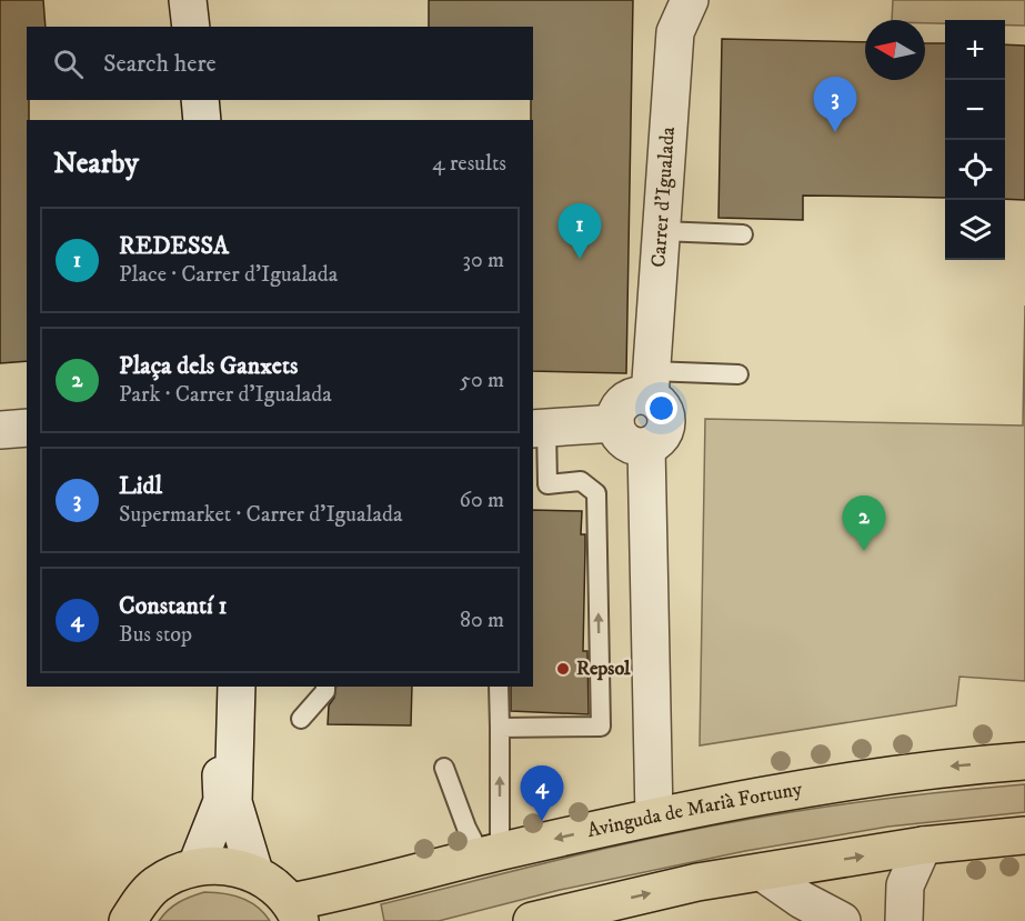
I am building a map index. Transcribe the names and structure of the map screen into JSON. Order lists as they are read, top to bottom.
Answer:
{
  "streets": {
    "main road": ["Avinguda de Marià Fortuny"],
    "street": ["Carrer d'Igualada"]
  },
  "places": ["Repsol"],
  "north": "left",
  "page": {
    "map_buttons": ["+", "−"],
    "search": "Search here",
    "pins": [
      "3",
      "1",
      "2",
      "4"
    ],
    "heading": ["Nearby", "4 results"],
    "list": [
      {
        "mark": "1",
        "name": "REDESSA",
        "note": "Place · Carrer d'Igualada",
        "value": "30 m"
      },
      {
        "mark": "2",
        "name": "Plaça dels Ganxets",
        "note": "Park · Carrer d'Igualada",
        "value": "50 m"
      },
      {
        "mark": "3",
        "name": "Lidl",
        "note": "Supermarket · Carrer d'Igualada",
        "value": "60 m"
      },
      {
        "mark": "4",
        "name": "Constantí 1",
        "note": "Bus stop",
        "value": "80 m"
      }
    ]
  }
}
